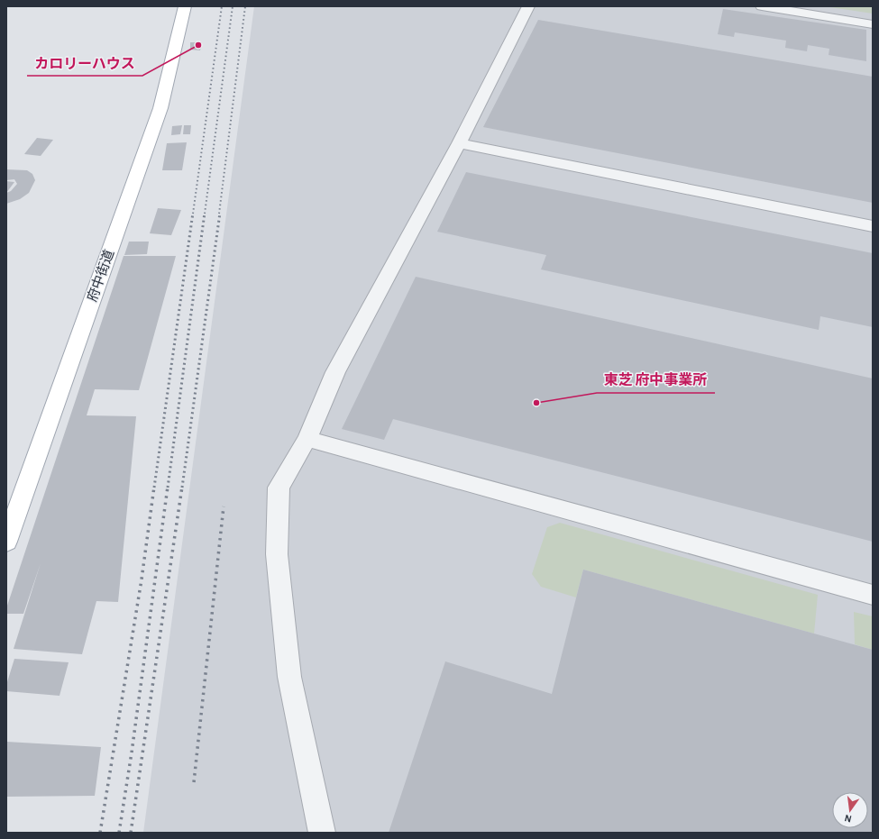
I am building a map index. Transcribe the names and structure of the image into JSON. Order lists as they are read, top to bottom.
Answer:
{
  "streets": {
    "main road": ["府中街道"]
  },
  "places": ["カロリーハウス", "東芝 府中事業所"],
  "north": "bottom"
}
